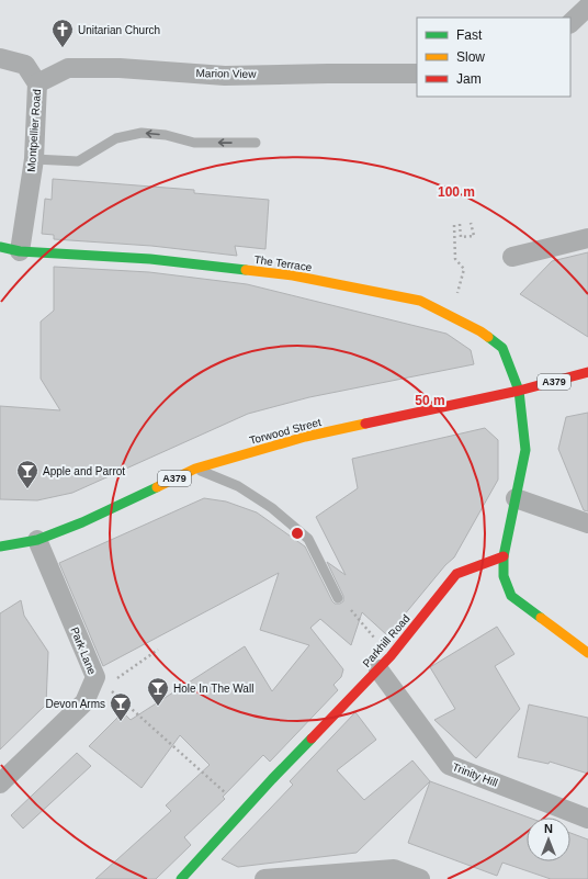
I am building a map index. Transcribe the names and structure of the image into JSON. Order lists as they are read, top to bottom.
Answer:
{
  "streets": {
    "street": [
      "Marion View",
      "Montpellier Road",
      "The Terrace",
      "A379",
      "Torwood Street",
      "Parkhill Road",
      "Park Lane",
      "Trinity Hill"
    ]
  },
  "crossings": [
    ["Marion View", "Montpellier Road"],
    ["Montpellier Road", "The Terrace"],
    ["The Terrace", "Torwood Street"],
    ["Torwood Street", "Park Lane"],
    ["Parkhill Road", "Trinity Hill"]
  ],
  "places": {
    "church": ["Unitarian Church"],
    "bar": ["Apple and Parrot", "Hole In The Wall", "Devon Arms"]
  },
  "legend": ["Fast", "Slow", "Jam"],
  "north": "top",
  "rings": ["100 m", "50 m"]
}
